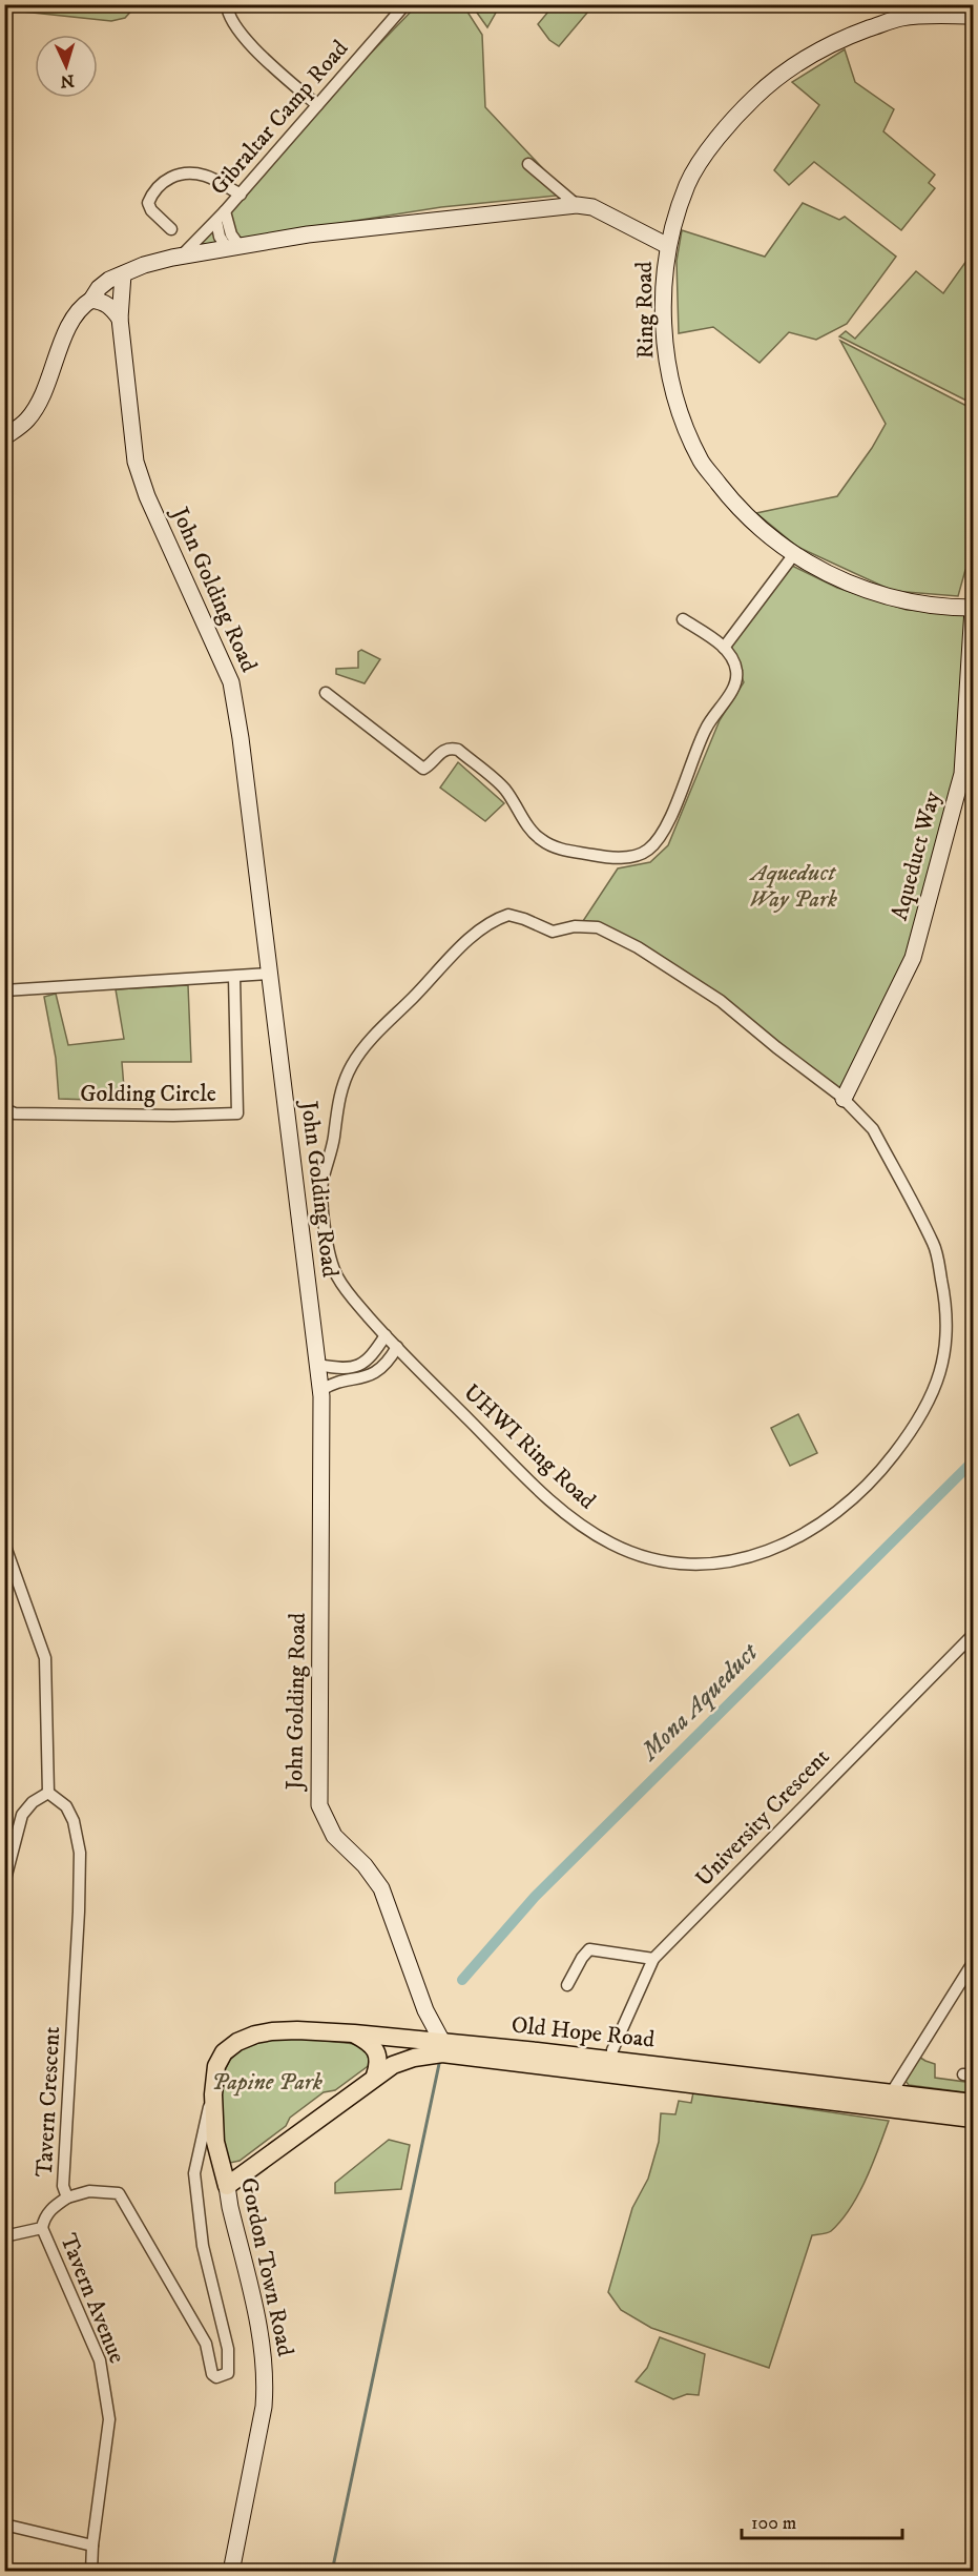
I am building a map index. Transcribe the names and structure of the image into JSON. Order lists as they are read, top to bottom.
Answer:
{
  "streets": {
    "main road": ["Old Hope Road", "Gordon Town Road"],
    "street": [
      "Gibraltar Camp Road",
      "Ring Road",
      "John Golding Road",
      "Aqueduct Way",
      "Golding Circle",
      "UHWI Ring Road",
      "University Crescent",
      "Tavern Crescent",
      "Tavern Avenue"
    ]
  },
  "crossings": [
    ["Ring Road", "Aqueduct Way"],
    ["John Golding Road", "Old Hope Road"],
    ["Aqueduct Way", "UHWI Ring Road"],
    ["Old Hope Road", "Tavern Crescent"],
    ["Old Hope Road", "Gordon Town Road"],
    ["Tavern Crescent", "Gordon Town Road"]
  ],
  "water": ["Mona Aqueduct"],
  "parks": ["Aqueduct Way Park", "Papine Park"],
  "scale_bar": "100 m",
  "north": "bottom"
}
